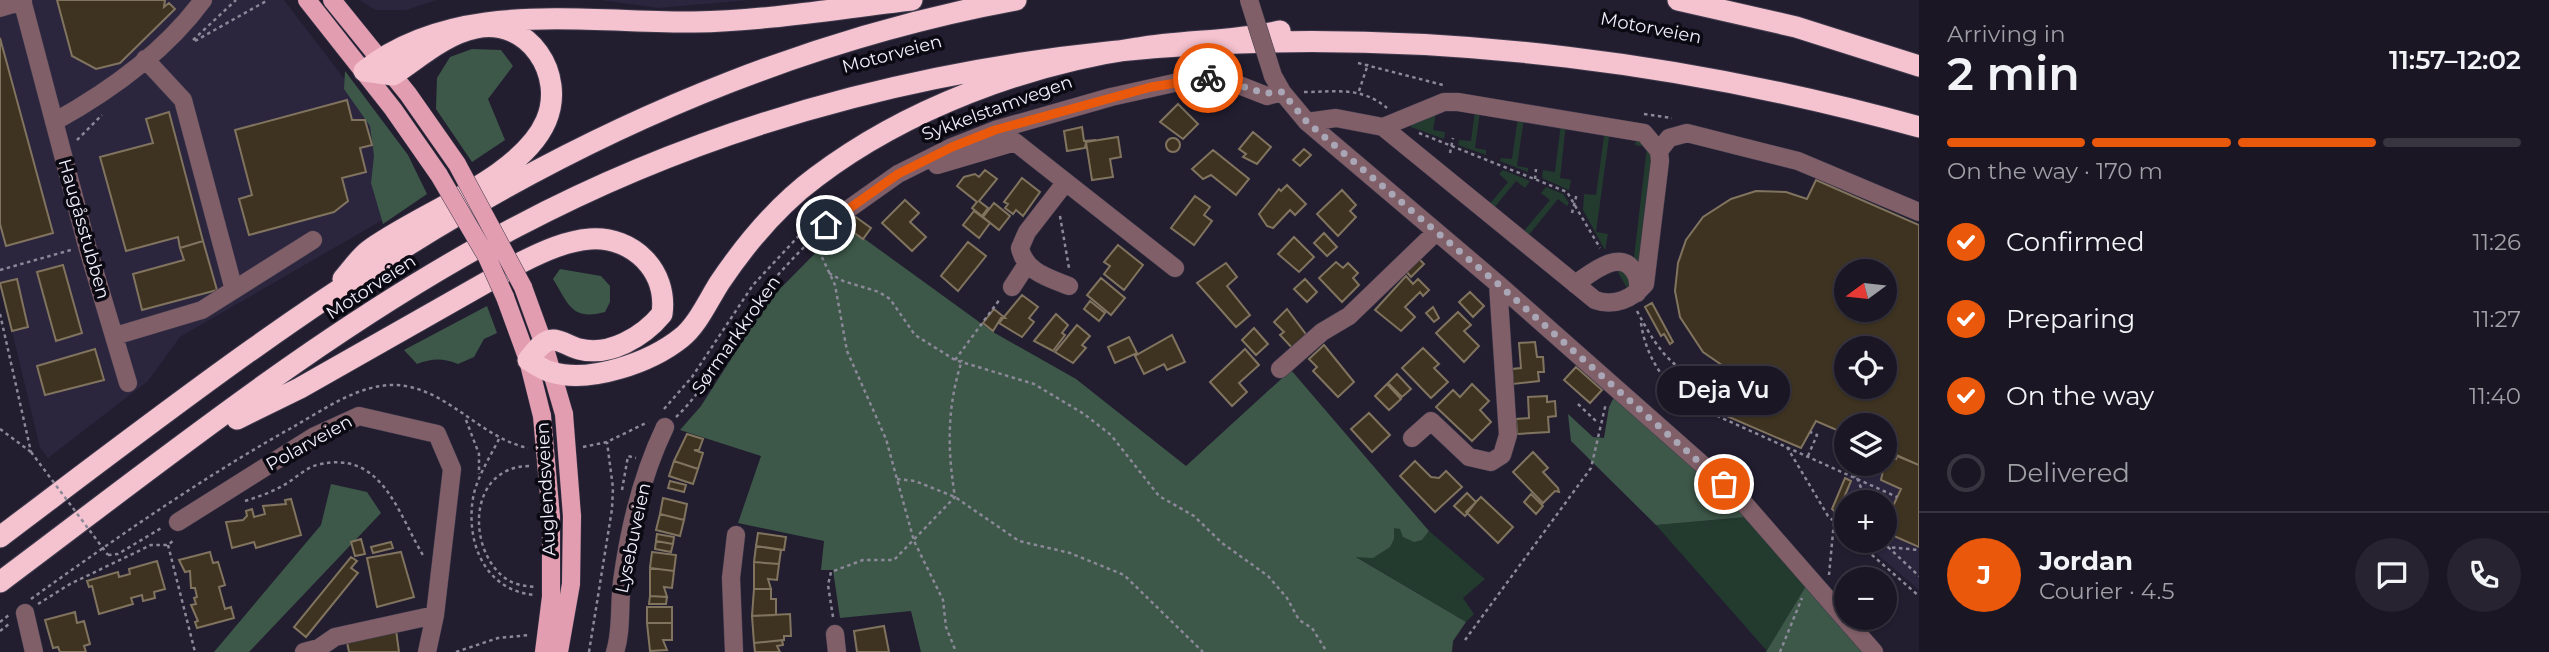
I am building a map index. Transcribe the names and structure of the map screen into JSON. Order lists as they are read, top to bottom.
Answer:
{
  "streets": {
    "highway": ["Motorveien"],
    "main road": ["Auglendsveien"],
    "street": ["Haugåsstubben", "Polarveien", "Lysebuveien"],
    "path": ["Sørmarkkroken"]
  },
  "places": ["Deja Vu"],
  "north": "left",
  "page": {
    "heading": ["2 min", "Arriving in", "11:57–12:02"],
    "panel": ["Jordan", "Courier · 4.5"],
    "bar": "On the way · 170 m",
    "list": [
      ["Confirmed", "11:26"],
      ["Preparing", "11:27"],
      ["On the way", "11:40"],
      "Delivered"
    ],
    "map_buttons": ["+", "−"],
    "bubble": "Deja Vu",
    "round": "J"
  }
}
